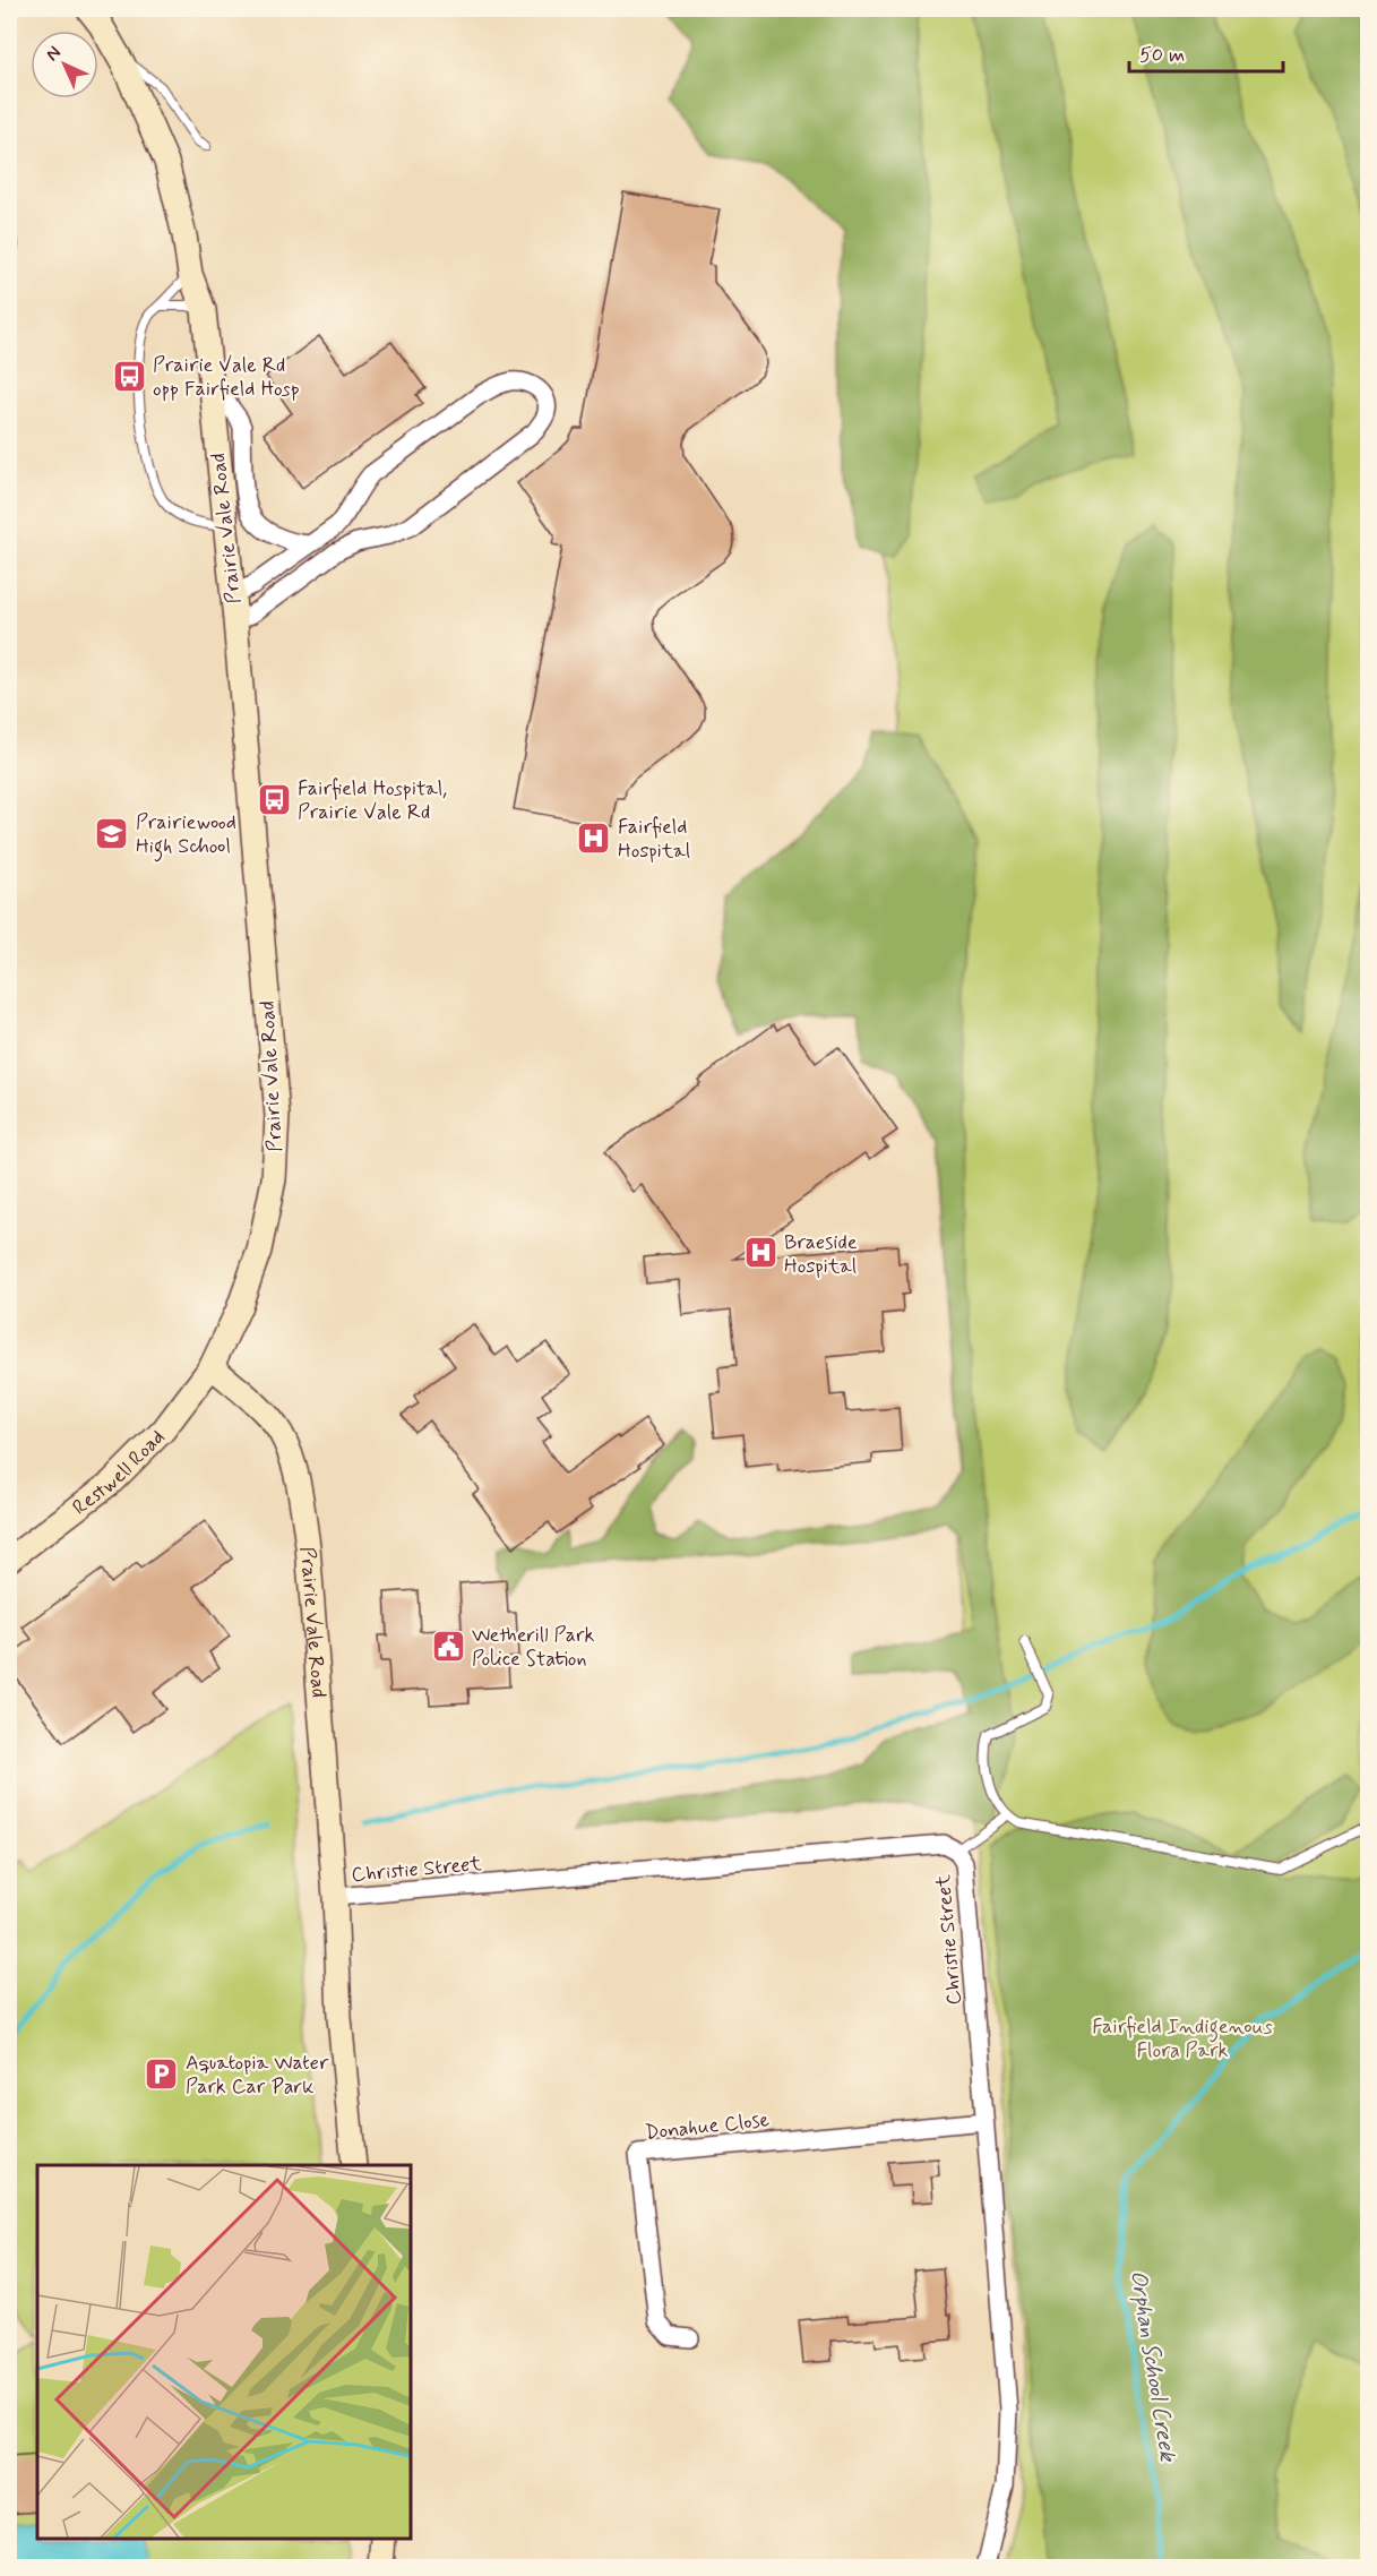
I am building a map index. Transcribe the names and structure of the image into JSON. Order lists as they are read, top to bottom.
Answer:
{
  "streets": {
    "main road": ["Prairie Vale Road", "Restwell Road"],
    "street": ["Christie Street", "Donahue Close"]
  },
  "crossings": [
    ["Prairie Vale Road", "Restwell Road"],
    ["Prairie Vale Road", "Christie Street"],
    ["Christie Street", "Donahue Close"]
  ],
  "water": ["Orphan School Creek"],
  "parks": ["Fairfield Indigenous Flora Park"],
  "places": {
    "bus stop": ["Prairie Vale Rd opp Fairfield Hosp", "Fairfield Hospital, Prairie Vale Rd"],
    "school or university": ["Prairiewood High School"],
    "hospital": ["Fairfield Hospital", "Braeside Hospital"],
    "public building": ["Wetherill Park Police Station"],
    "parking": ["Aquatopia Water Park Car Park"]
  },
  "scale_bar": "50 m",
  "north": "top left"
}
